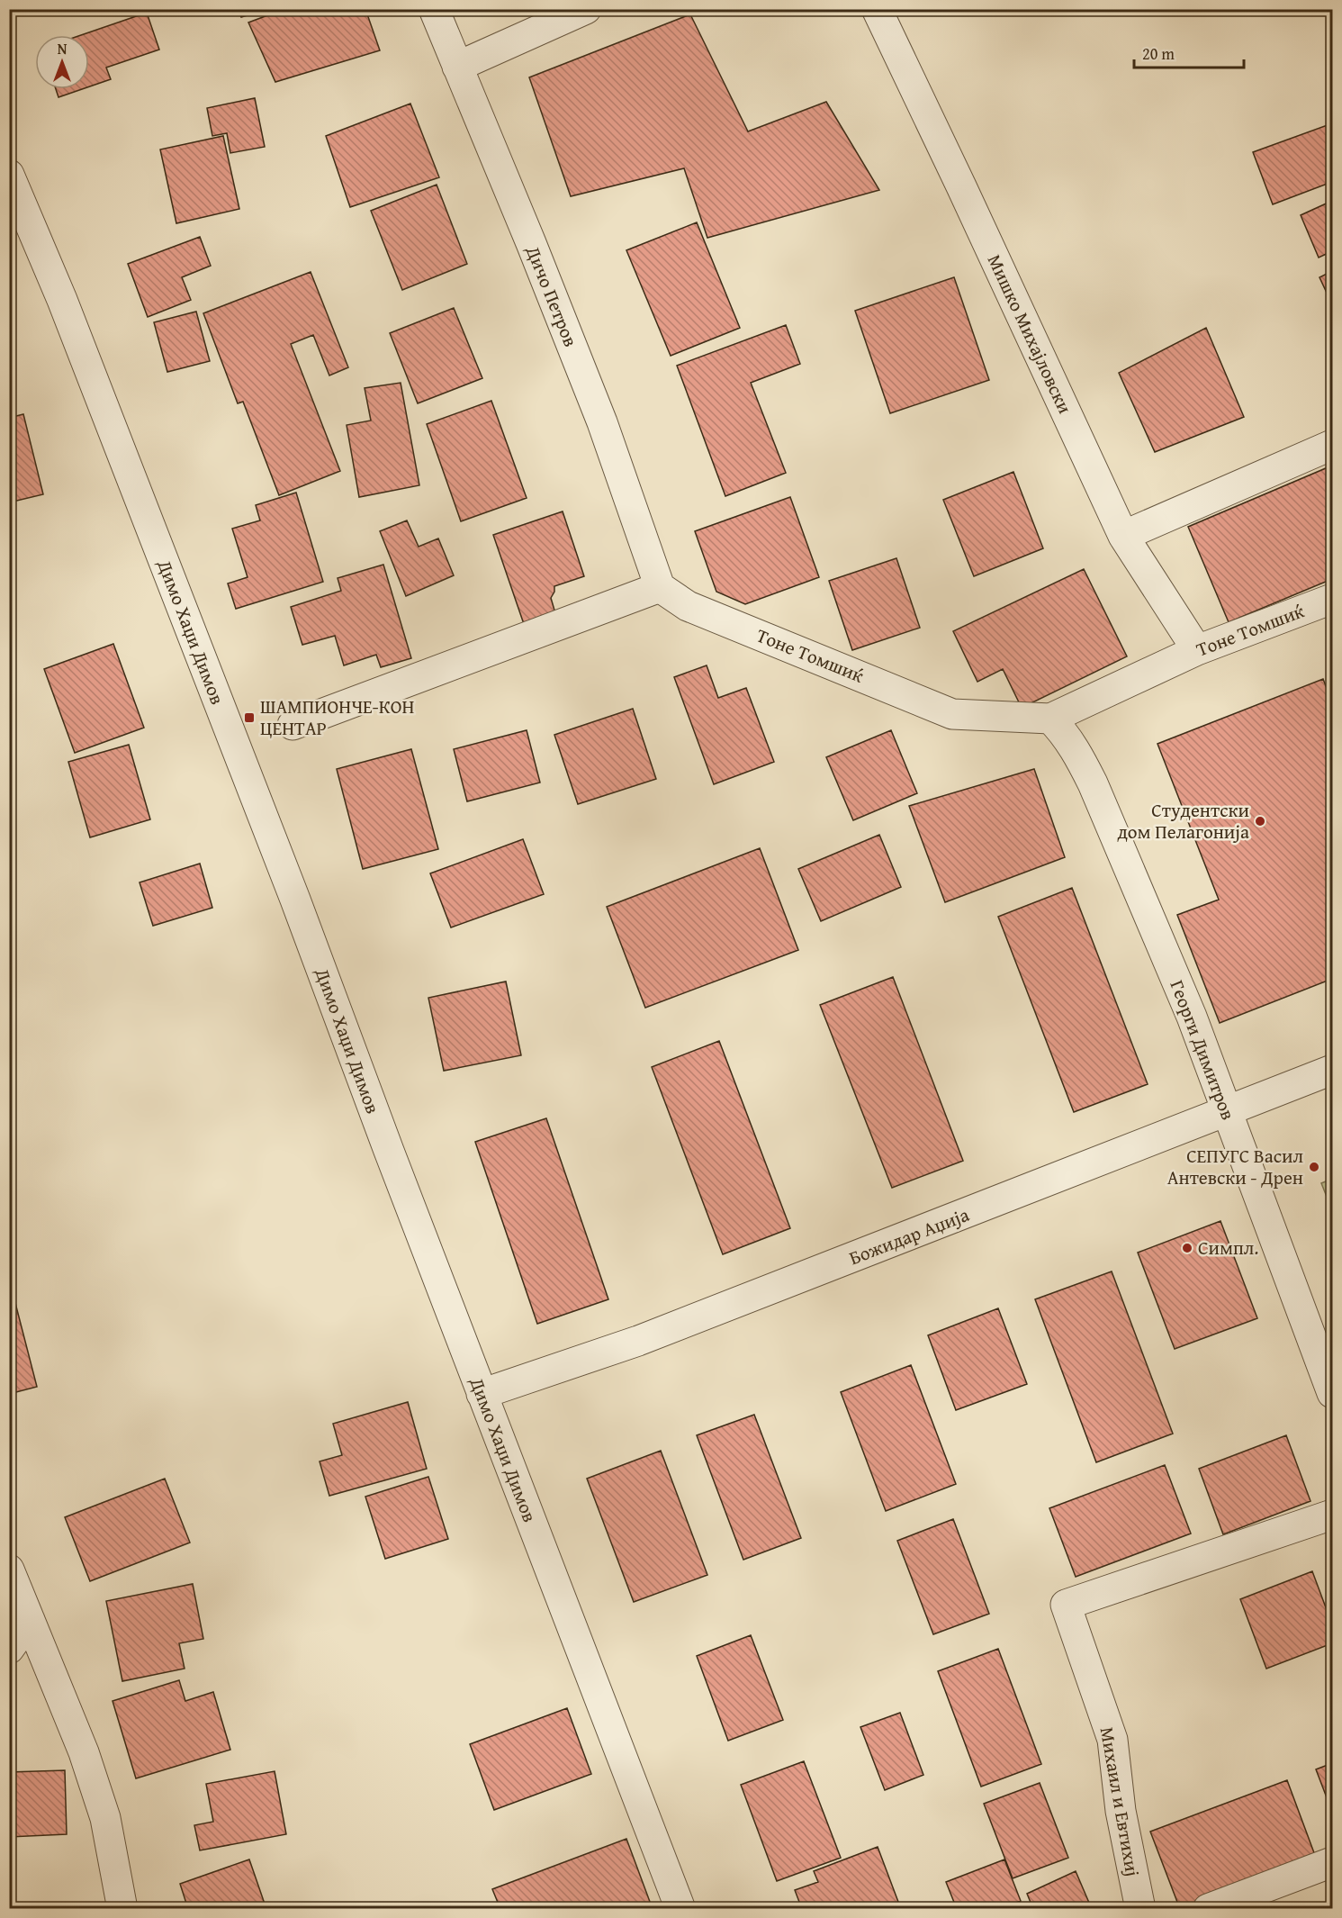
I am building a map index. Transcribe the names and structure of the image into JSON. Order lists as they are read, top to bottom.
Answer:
{
  "streets": {
    "street": [
      "Дичо Петров",
      "Мишко Михајловски",
      "Тоне Томшиќ",
      "Димо Хаџи Димов",
      "Георги Димитров",
      "Божидар Аџија",
      "Михаил и Евтихиј"
    ]
  },
  "crossings": [
    ["Дичо Петров", "Тоне Томшиќ"],
    ["Мишко Михајловски", "Тоне Томшиќ"],
    ["Тоне Томшиќ", "Георги Димитров"],
    ["Димо Хаџи Димов", "Божидар Аџија"],
    ["Георги Димитров", "Божидар Аџија"]
  ],
  "places": {
    "transit": ["ШАМПИОНЧЕ-КОН ЦЕНТАР"],
    "other": ["Студентски дом Пелагонија", "СЕПУГС Васил Антевски - Дрен", "Симпл."]
  },
  "scale_bar": "20 m",
  "north": "top"
}
